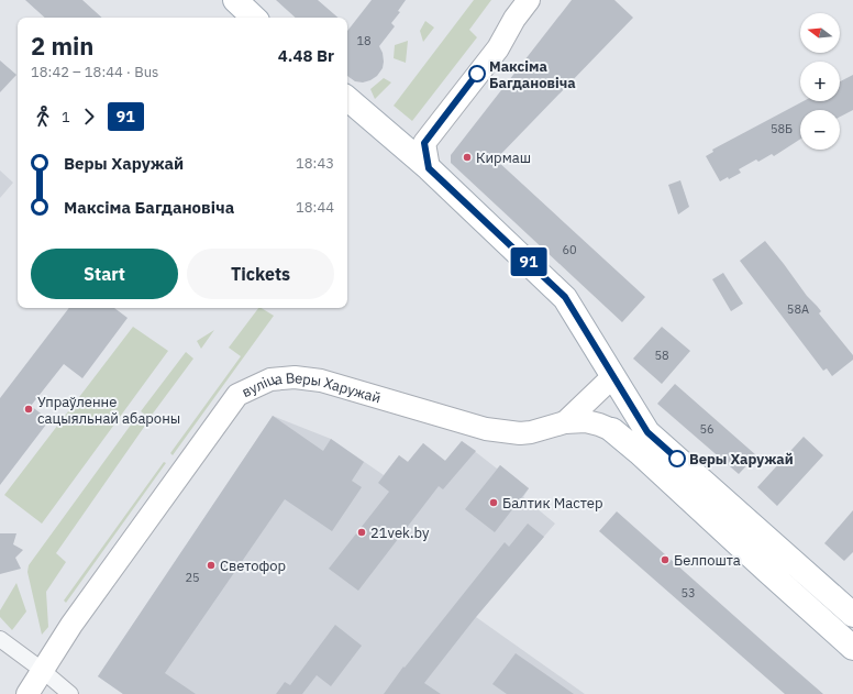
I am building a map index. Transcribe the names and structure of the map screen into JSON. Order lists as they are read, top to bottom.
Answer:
{
  "streets": {
    "main road": ["вуліца Веры Харужай"]
  },
  "places": [
    "Максіма Багдановіча",
    "Кирмаш",
    "Упраўленне сацыяльнай абароны",
    "Веры Харужай",
    "Балтик Мастер",
    "21vek.by",
    "Белпошта",
    "Светофор"
  ],
  "lines": ["bus line 91"],
  "house_numbers": [
    "18",
    "58Б",
    "60",
    "58А",
    "58",
    "56",
    "25",
    "53"
  ],
  "north": "left",
  "page": {
    "on_map": "91",
    "map_buttons": ["+", "−"],
    "heading": ["2 min", "18:42 – 18:44 · Bus", "4.48 Br"],
    "legs": ["1", "91"],
    "list": [
      {
        "name": "Веры Харужай",
        "value": "18:43"
      },
      {
        "name": "Максіма Багдановіча",
        "value": "18:44"
      }
    ],
    "buttons": ["Start", "Tickets"]
  }
}
